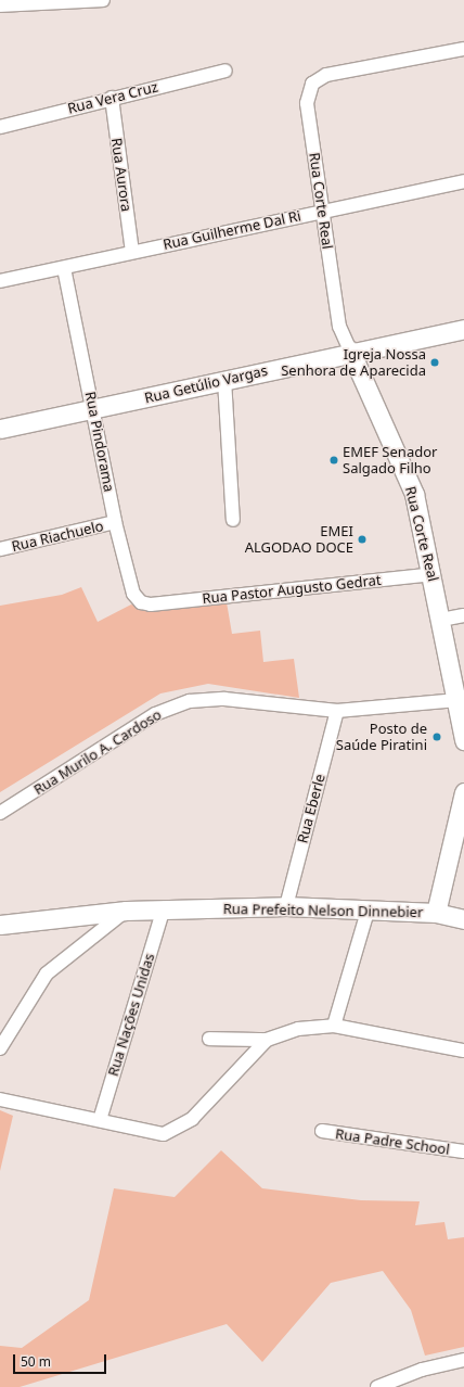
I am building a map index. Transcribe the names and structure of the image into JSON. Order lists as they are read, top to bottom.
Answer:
{
  "streets": {
    "street": [
      "Rua Vera Cruz",
      "Rua Aurora",
      "Rua Corte Real",
      "Rua Guilherme Dal Ri",
      "Rua Getúlio Vargas",
      "Rua Pindorama",
      "Rua Riachuelo",
      "Rua Pastor Augusto Gedrat",
      "Rua Murilo A. Cardoso",
      "Rua Eberle",
      "Rua Prefeito Nelson Dinnebier",
      "Rua Nações Unidas",
      "Rua Padre School"
    ]
  },
  "crossings": [
    ["Rua Vera Cruz", "Rua Aurora"],
    ["Rua Aurora", "Rua Guilherme Dal Ri"],
    ["Rua Corte Real", "Rua Guilherme Dal Ri"],
    ["Rua Corte Real", "Rua Getúlio Vargas"],
    ["Rua Corte Real", "Rua Pastor Augusto Gedrat"],
    ["Rua Corte Real", "Rua Murilo A. Cardoso"],
    ["Rua Guilherme Dal Ri", "Rua Pindorama"],
    ["Rua Getúlio Vargas", "Rua Pindorama"],
    ["Rua Pindorama", "Rua Riachuelo"],
    ["Rua Pindorama", "Rua Pastor Augusto Gedrat"],
    ["Rua Murilo A. Cardoso", "Rua Eberle"],
    ["Rua Eberle", "Rua Prefeito Nelson Dinnebier"],
    ["Rua Prefeito Nelson Dinnebier", "Rua Nações Unidas"]
  ],
  "places": [
    "Igreja Nossa Senhora de Aparecida",
    "EMEF Senador Salgado Filho",
    "EMEI ALGODAO DOCE",
    "Posto de Saúde Piratini"
  ],
  "scale_bar": "50 m"
}
